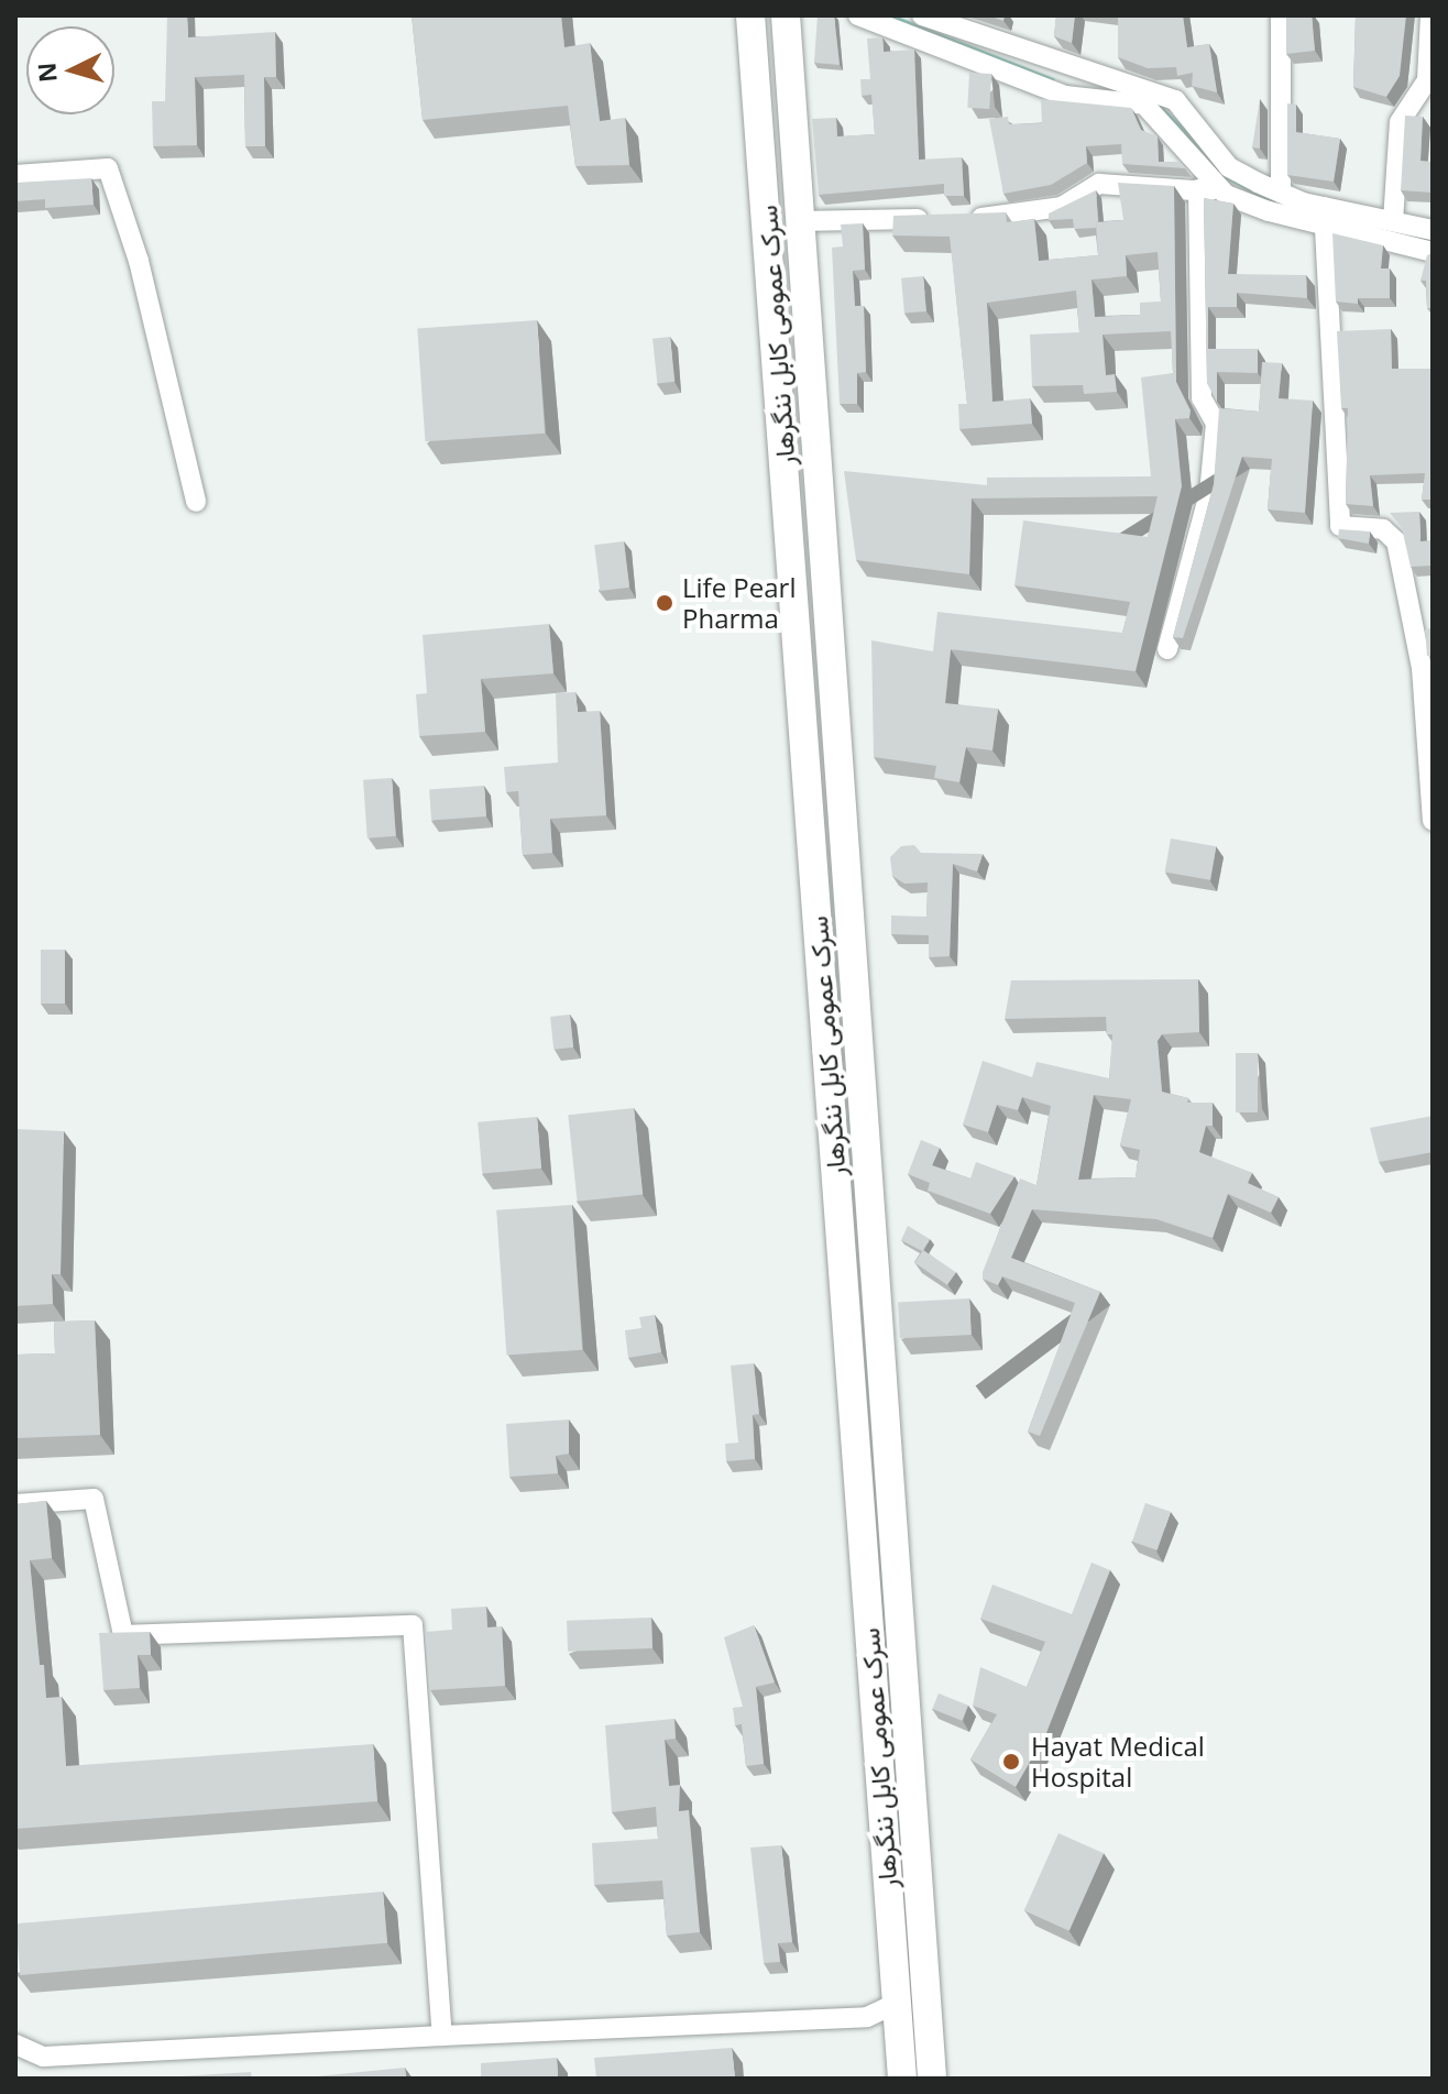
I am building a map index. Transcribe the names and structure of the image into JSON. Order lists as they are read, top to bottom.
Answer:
{
  "streets": {
    "highway": ["سرک عمومی کابل ننگرهار"]
  },
  "places": ["Life Pearl Pharma", "Hayat Medical Hospital"],
  "north": "left"
}
